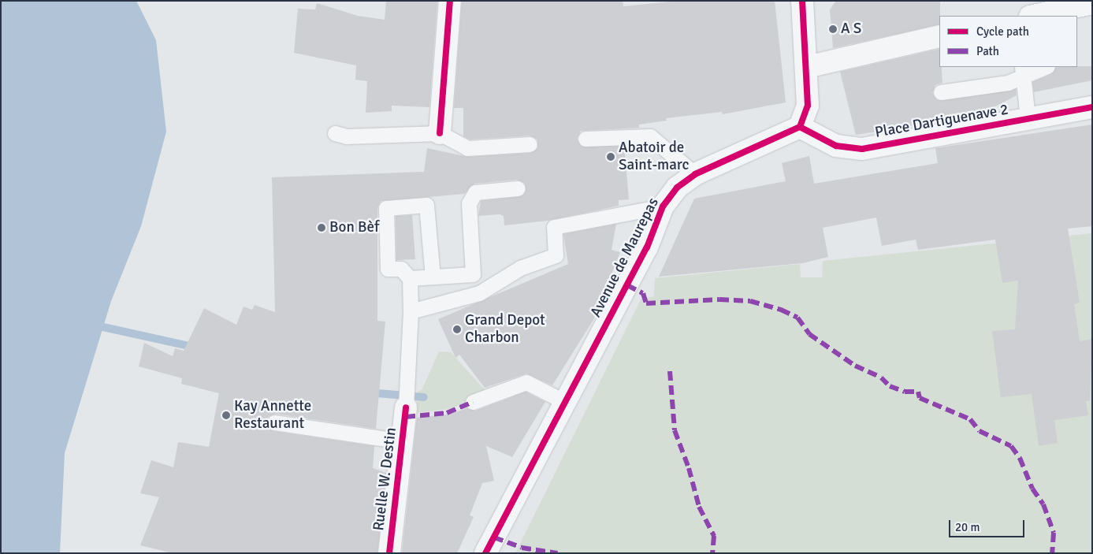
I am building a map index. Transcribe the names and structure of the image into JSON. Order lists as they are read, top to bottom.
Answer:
{
  "streets": {
    "street": ["Place Dartiguenave 2", "Avenue de Maurepas", "Ruelle W. Destin"]
  },
  "crossings": [
    ["Place Dartiguenave 2", "Avenue de Maurepas"]
  ],
  "places": [
    "A S",
    "Abatoir de Saint-marc",
    "Bon Bèf",
    "Grand Depot Charbon",
    "Kay Annette Restaurant"
  ],
  "legend": ["Cycle path", "Path"],
  "scale_bar": "20 m"
}
